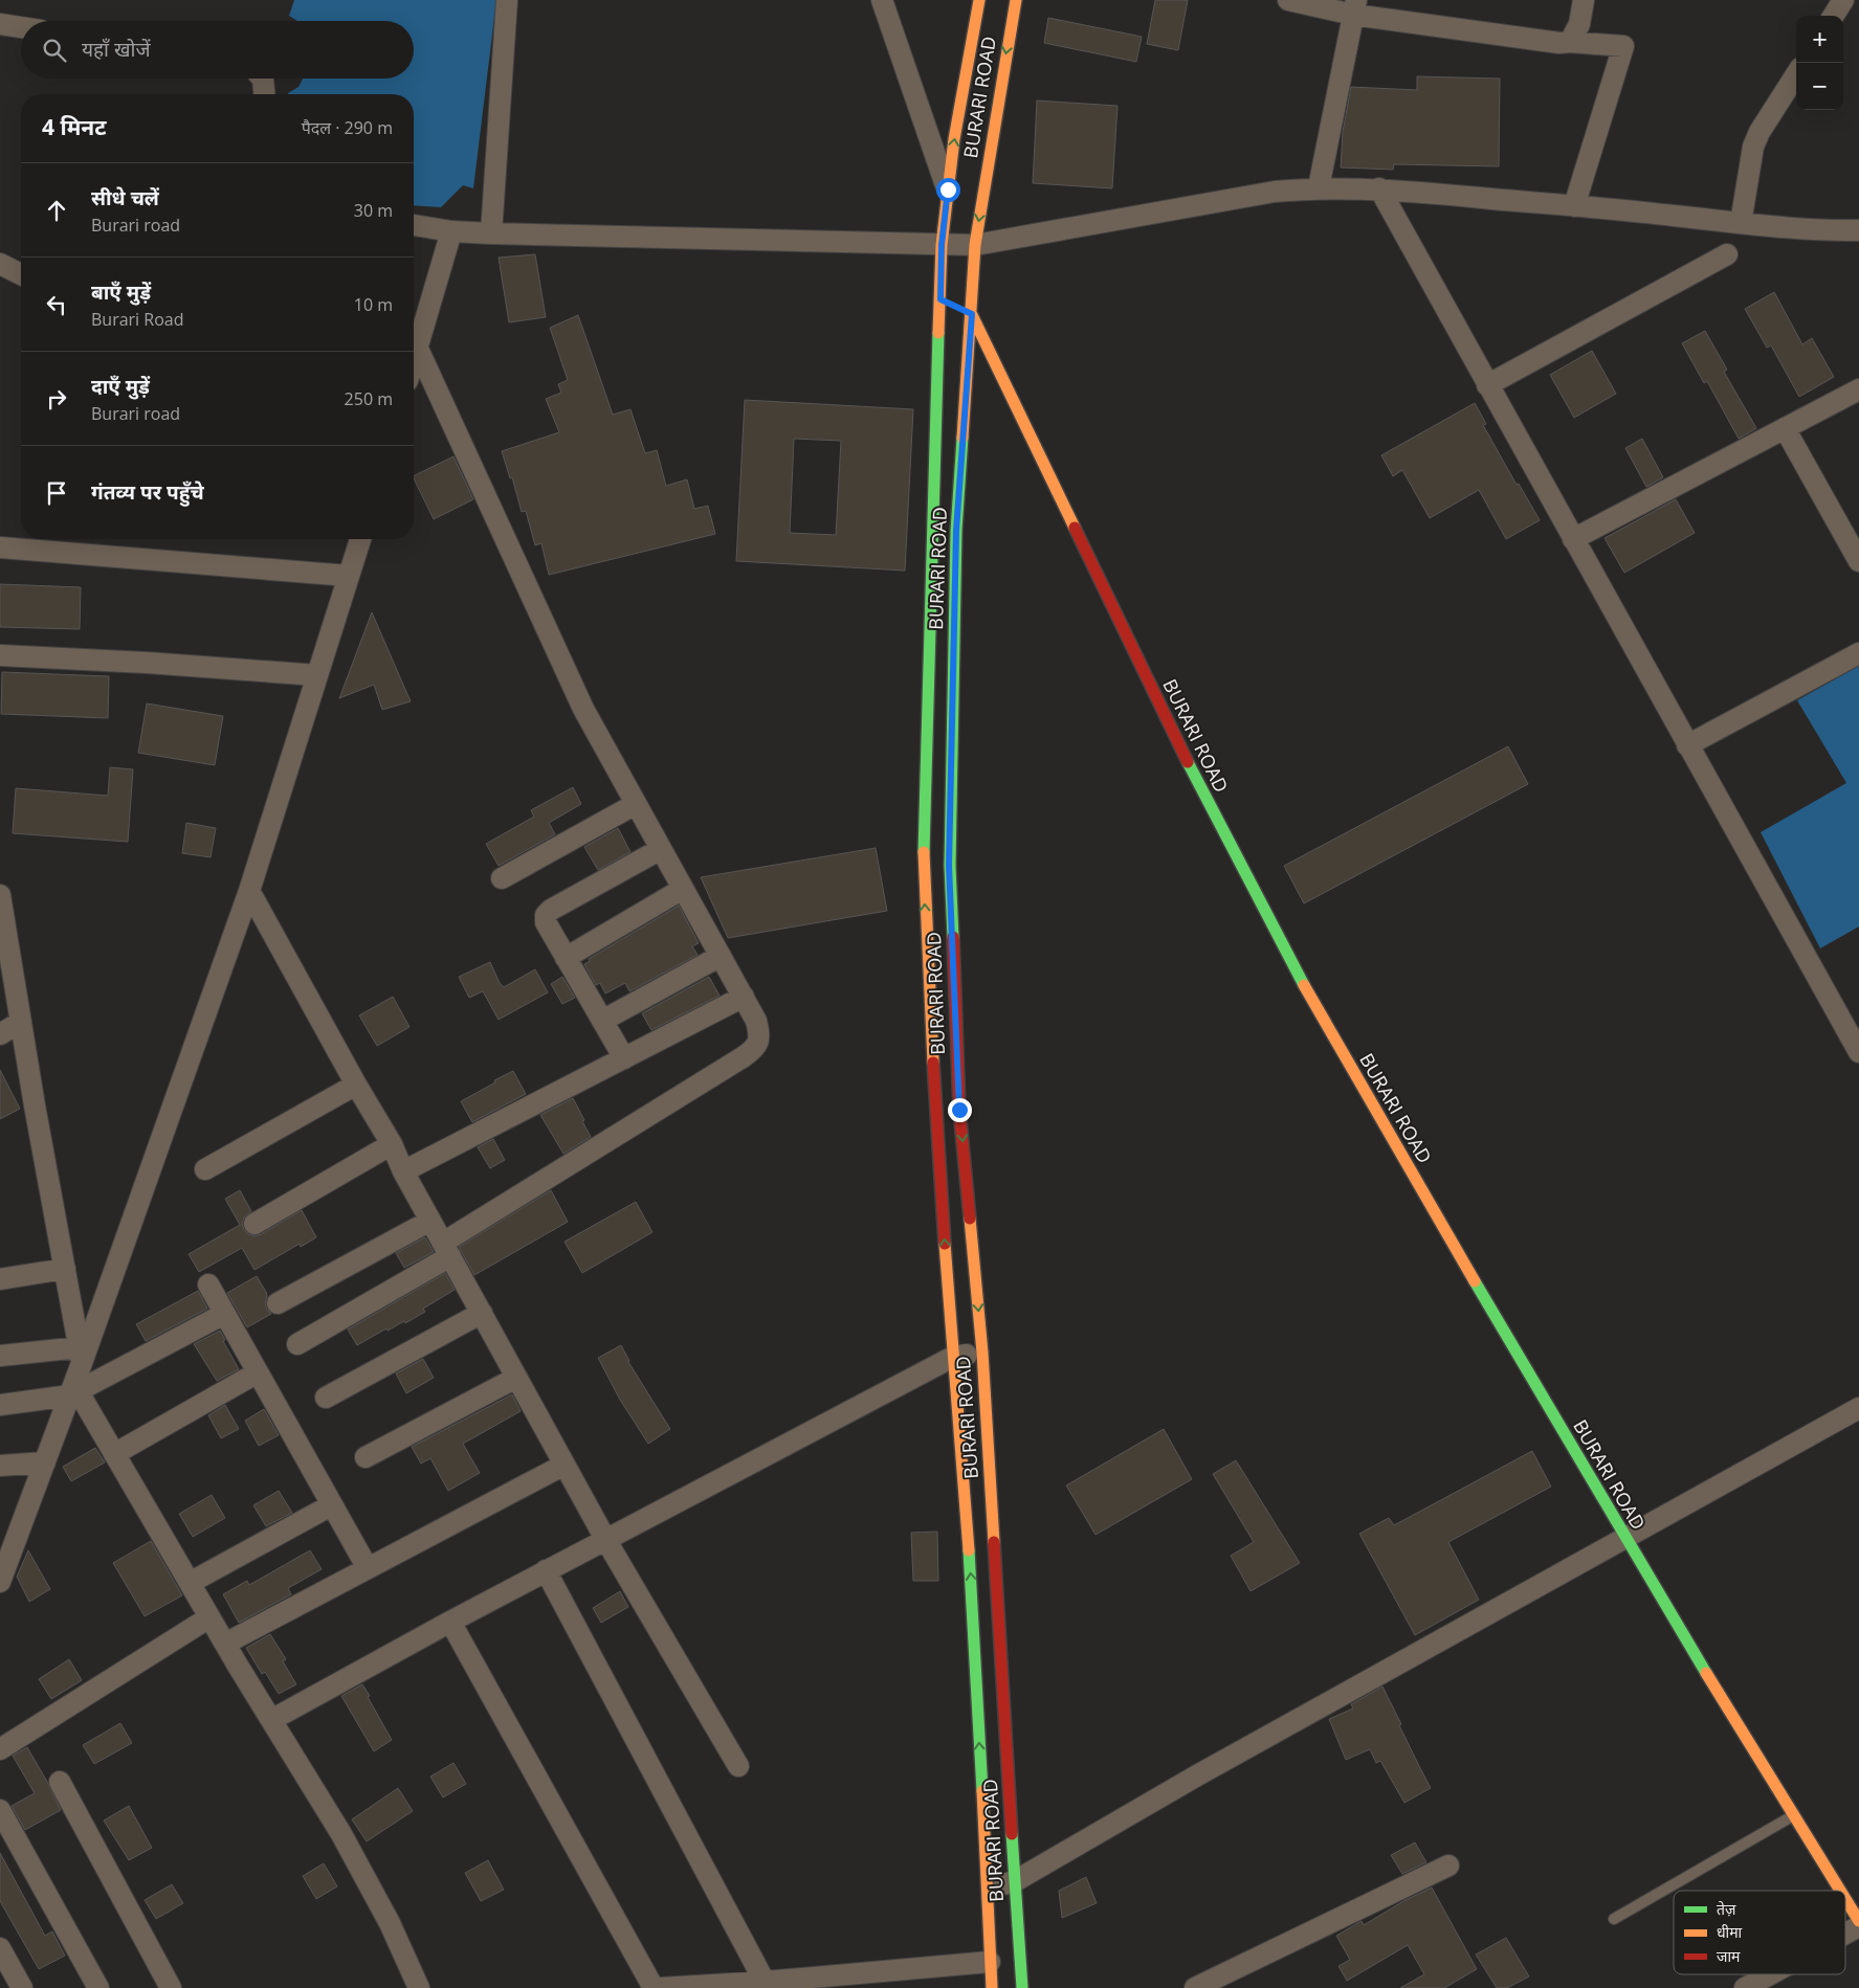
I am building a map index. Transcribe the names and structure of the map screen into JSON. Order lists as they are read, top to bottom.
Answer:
{
  "streets": {
    "main road": ["BURARI ROAD"]
  },
  "legend": ["तेज़", "धीमा", "जाम"],
  "page": {
    "map_buttons": ["+", "−"],
    "search": "यहाँ खोजें",
    "heading": ["4 मिनट", "पैदल · 290 m"],
    "list": [
      ["सीधे चलें", "Burari road", "30 m"],
      ["बाएँ मुड़ें", "Burari Road", "10 m"],
      ["दाएँ मुड़ें", "Burari road", "250 m"],
      "गंतव्य पर पहुँचे"
    ]
  }
}
